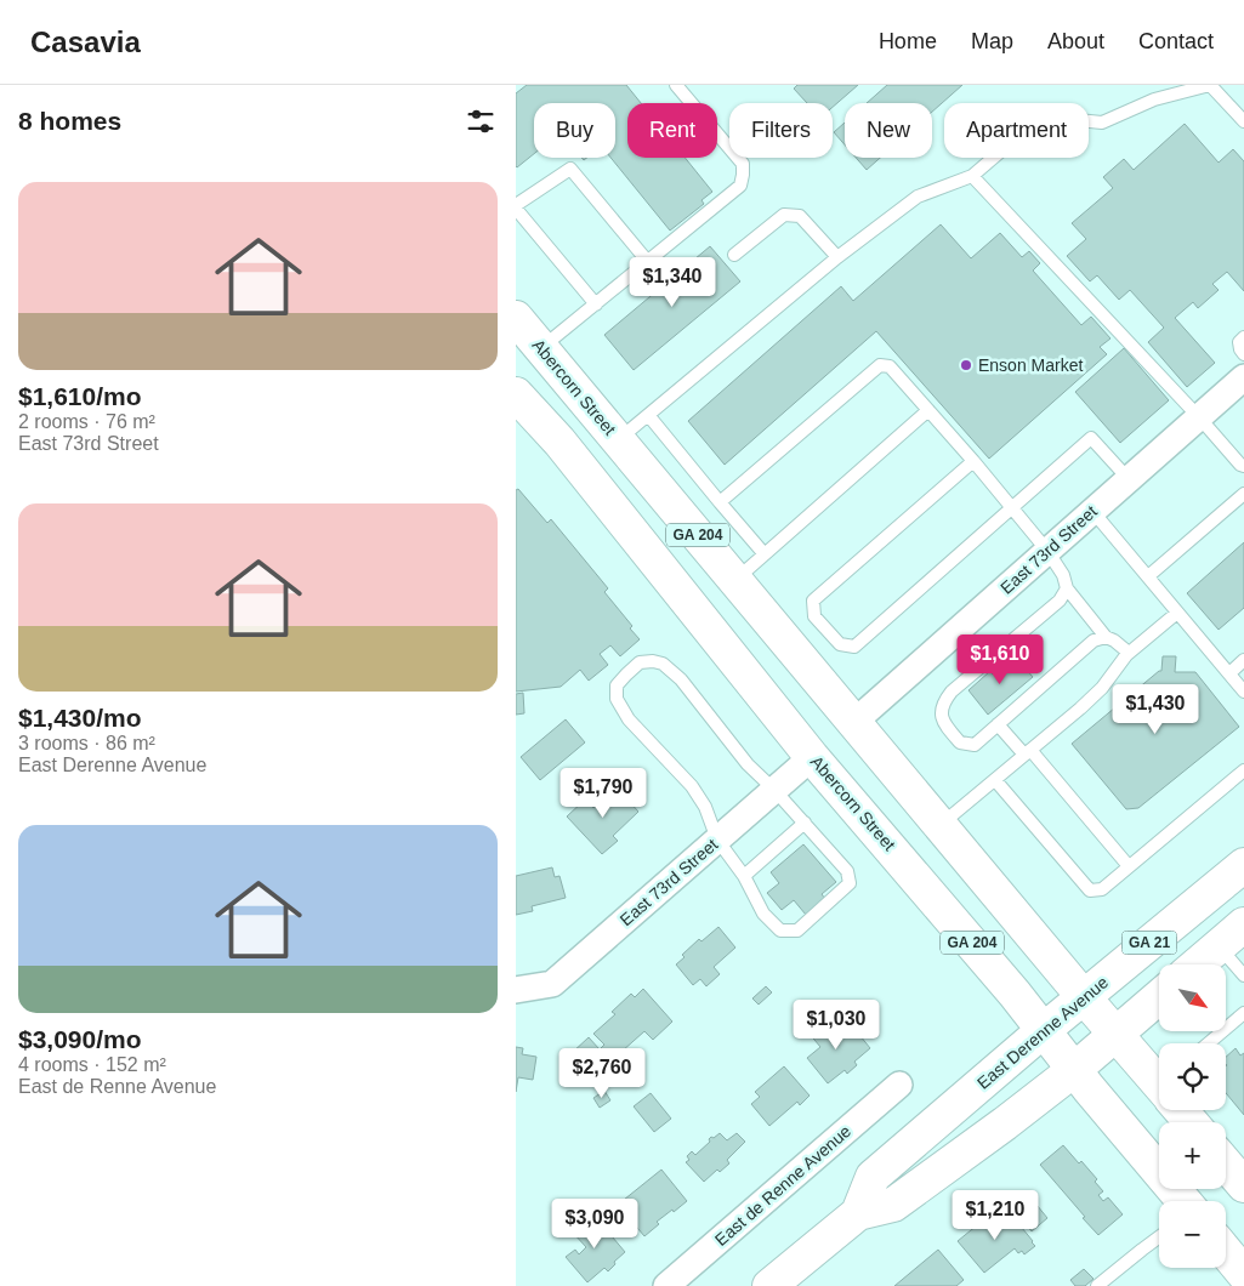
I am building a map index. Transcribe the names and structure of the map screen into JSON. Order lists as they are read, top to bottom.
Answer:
{
  "streets": {
    "main road": [
      "Abercorn Street",
      "GA 204",
      "GA 21",
      "East Derenne Avenue"
    ],
    "street": ["East 73rd Street", "East de Renne Avenue"]
  },
  "crossings": [
    ["Abercorn Street", "East 73rd Street"],
    ["Abercorn Street", "East Derenne Avenue"]
  ],
  "places": ["Enson Market"],
  "north": "bottom right",
  "page": {
    "header": "Casavia",
    "nav": [
      "Home",
      "Map",
      "About",
      "Contact"
    ],
    "heading": "8 homes",
    "chip": [
      "Buy",
      "Rent",
      "Filters",
      "New",
      "Apartment"
    ],
    "list": [
      {
        "name": "$1,610/mo",
        "note": "2 rooms · 76 m² · East 73rd Street"
      },
      {
        "name": "$1,430/mo",
        "note": "3 rooms · 86 m² · East Derenne Avenue"
      },
      {
        "name": "$3,090/mo",
        "note": "4 rooms · 152 m² · East de Renne Avenue"
      }
    ],
    "price": [
      "$1,340",
      "$1,610",
      "$1,430",
      "$1,790",
      "$1,030",
      "$2,760",
      "$1,210",
      "$3,090"
    ],
    "map_buttons": ["+", "−"]
  }
}
